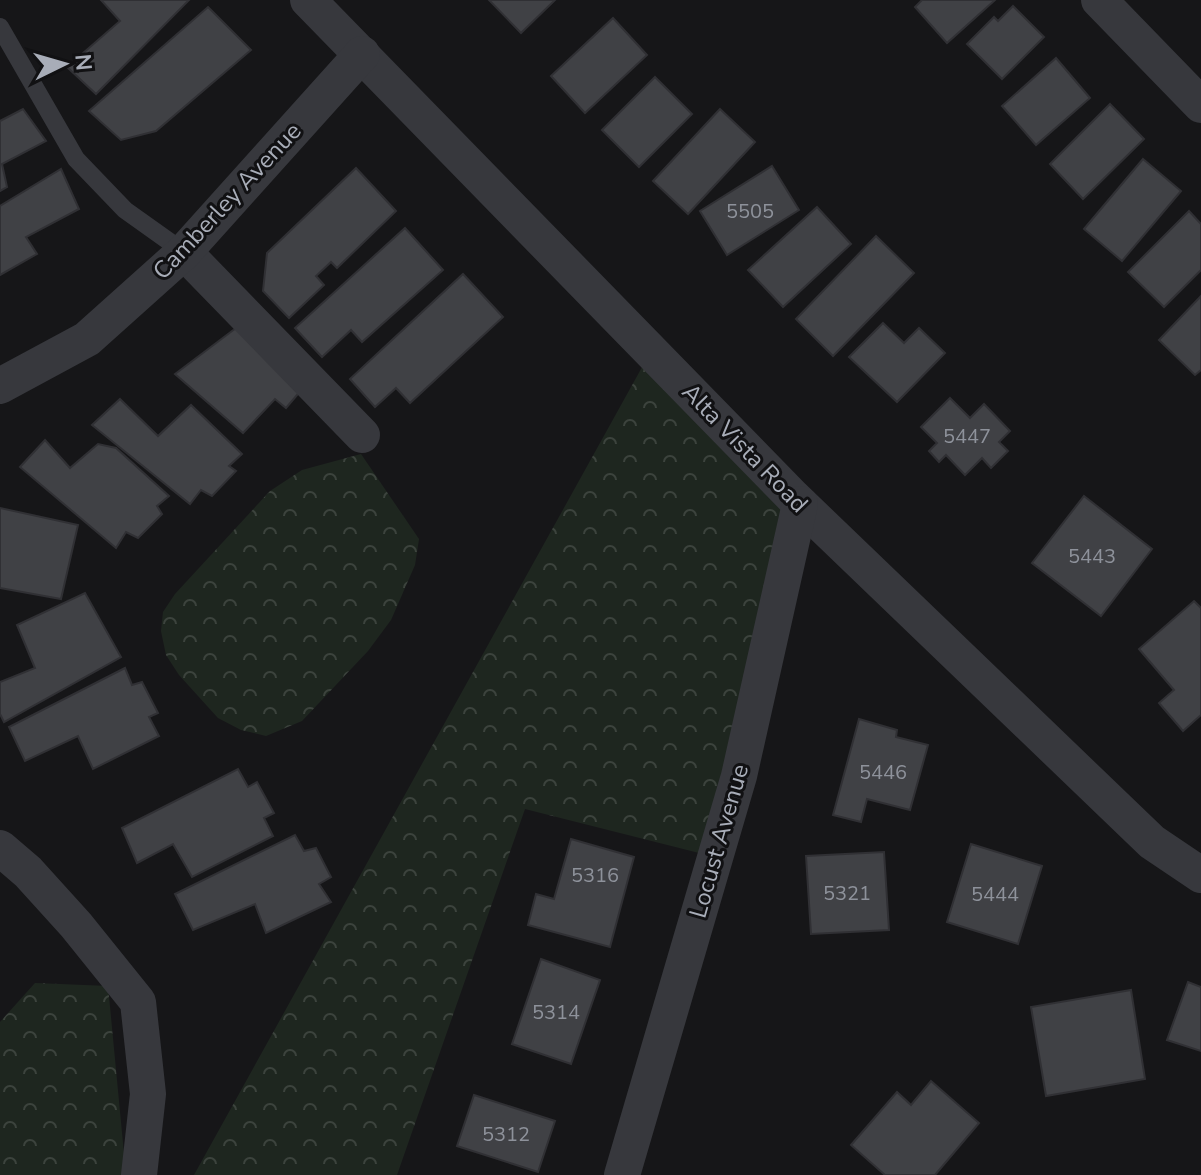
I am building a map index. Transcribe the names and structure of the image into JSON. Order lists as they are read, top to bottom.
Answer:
{
  "streets": {
    "street": ["Camberley Avenue", "Alta Vista Road", "Locust Avenue"]
  },
  "crossings": [
    ["Camberley Avenue", "Alta Vista Road"],
    ["Alta Vista Road", "Locust Avenue"]
  ],
  "house_numbers": [
    "5505",
    "5447",
    "5443",
    "5446",
    "5316",
    "5321",
    "5444",
    "5314",
    "5312"
  ],
  "north": "right"
}
